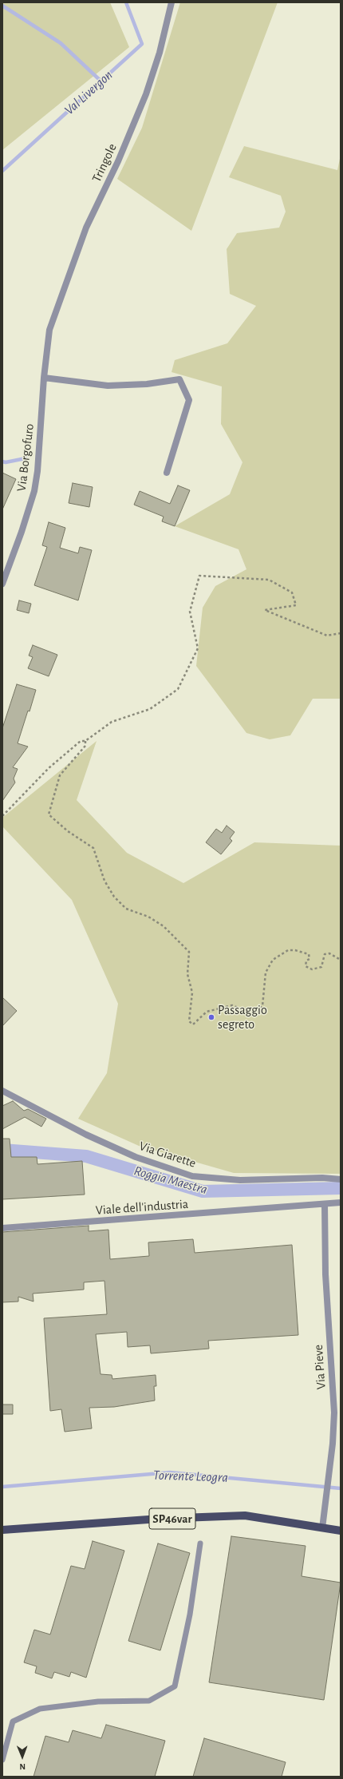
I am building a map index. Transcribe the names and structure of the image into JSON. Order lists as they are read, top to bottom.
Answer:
{
  "streets": {
    "main road": ["SP46var"],
    "street": [
      "Tringole",
      "Via Borgofuro",
      "Via Giarette",
      "Viale dell'industria",
      "Via Pieve"
    ]
  },
  "crossings": [
    ["Tringole", "Via Borgofuro"],
    ["Viale dell'industria", "Via Pieve"],
    ["Via Pieve", "SP46var"]
  ],
  "water": ["Val Livergon", "Roggia Maestra", "Torrente Leogra"],
  "places": ["Passaggio segreto"],
  "north": "bottom"
}
